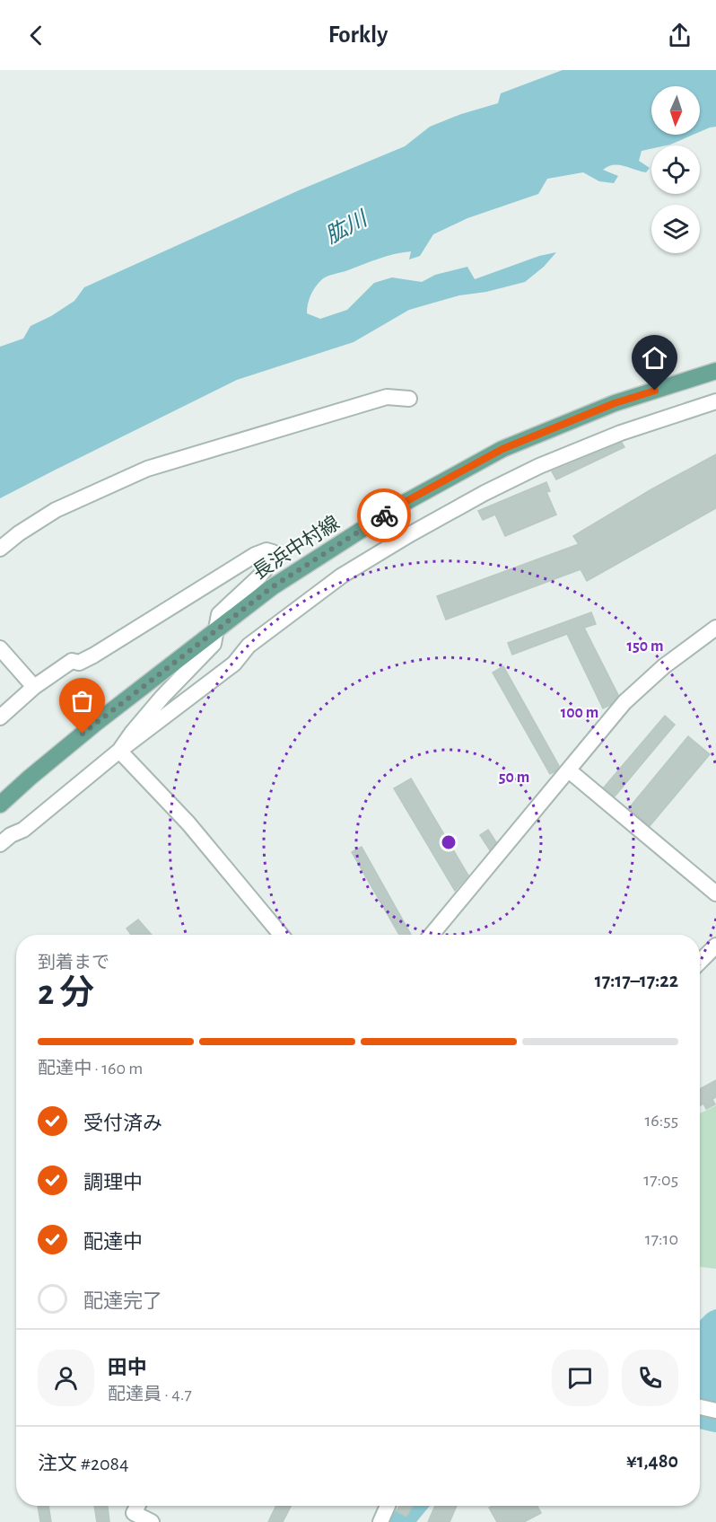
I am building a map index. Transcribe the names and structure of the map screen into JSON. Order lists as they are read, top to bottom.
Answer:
{
  "streets": {
    "main road": ["長浜中村線"]
  },
  "water": ["肱川"],
  "north": "bottom",
  "page": {
    "header": "Forkly",
    "heading": ["2 分", "到着まで", "17:17–17:22"],
    "panel": [
      "田中",
      "配達員 · 4.7",
      "注文 #2084",
      "¥1,480"
    ],
    "bar": "配達中 · 160 m",
    "list": [
      ["受付済み", "16:55"],
      ["調理中", "17:05"],
      ["配達中", "17:10"],
      "配達完了"
    ]
  },
  "rings": ["150 m", "100 m", "50 m"]
}
